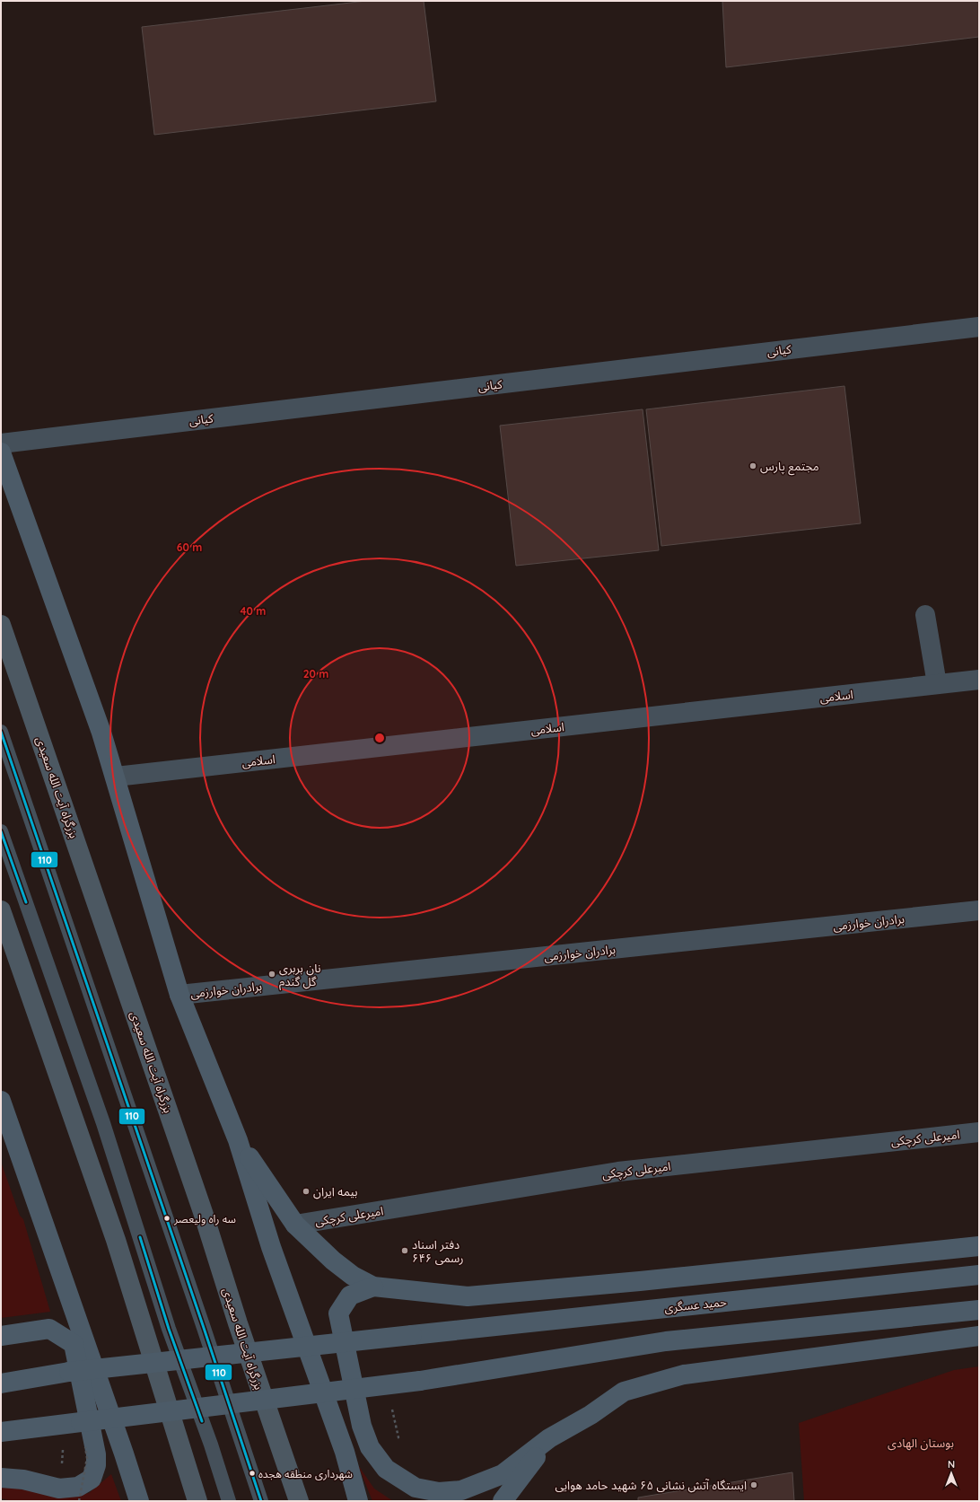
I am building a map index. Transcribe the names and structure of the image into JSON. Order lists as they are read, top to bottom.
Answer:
{
  "streets": {
    "highway": ["بزرگراه آیت الله سعیدی"],
    "main road": ["حمید عسگری"],
    "street": [
      "کیانی",
      "اسلامی",
      "برادران خوارزمی",
      "امیرعلی کرچکی"
    ]
  },
  "parks": ["بوستان الهادی"],
  "places": [
    "مجتمع پارس",
    "نان بربری گل گندم",
    "بیمه ایران",
    "سه راه ولیعصر",
    "دفتر اسناد رسمی ۶۴۶",
    "شهرداری منطقه هجده",
    "ایستگاه آتش نشانی ۶۵ شهید حامد هوایی"
  ],
  "lines": ["transit line 110"],
  "north": "top",
  "rings": ["60 m", "40 m", "20 m"]
}
